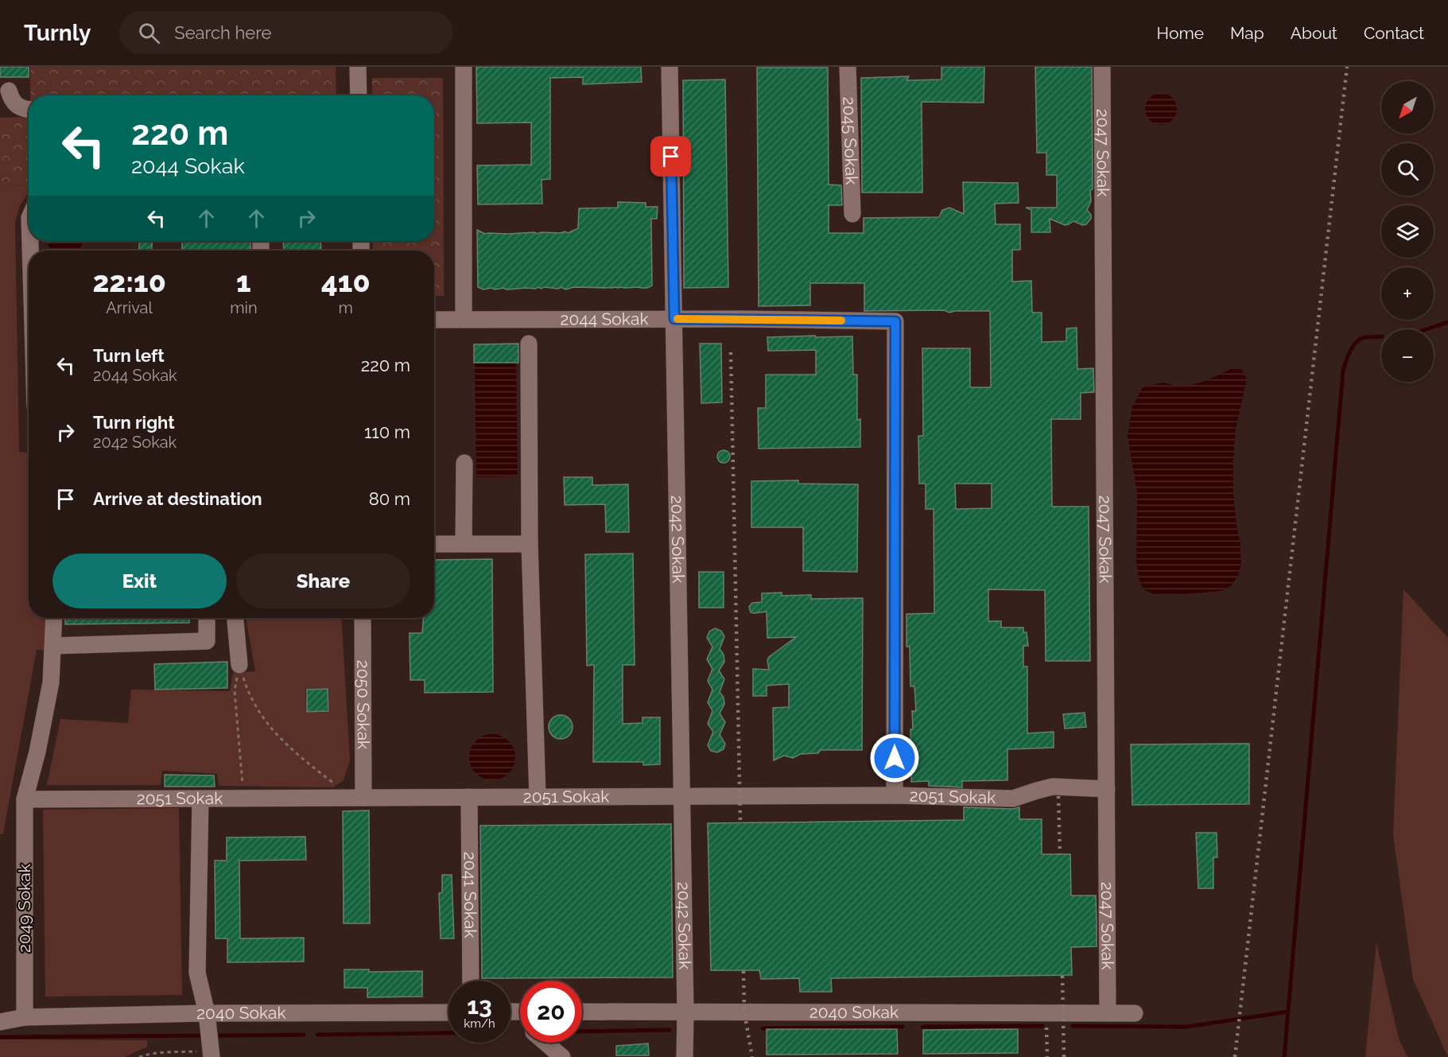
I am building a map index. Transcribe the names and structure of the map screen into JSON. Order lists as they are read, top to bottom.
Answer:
{
  "streets": {
    "lane": [
      "2045 Sokak",
      "2047 Sokak",
      "2044 Sokak",
      "2042 Sokak",
      "2050 Sokak",
      "2051 Sokak",
      "2041 Sokak",
      "2049 Sokak",
      "2040 Sokak"
    ]
  },
  "crossings": [
    ["2047 Sokak", "2051 Sokak"],
    ["2047 Sokak", "2040 Sokak"],
    ["2044 Sokak", "2042 Sokak"],
    ["2044 Sokak", "2051 Sokak"],
    ["2042 Sokak", "2051 Sokak"],
    ["2042 Sokak", "2040 Sokak"],
    ["2050 Sokak", "2051 Sokak"],
    ["2051 Sokak", "2041 Sokak"],
    ["2051 Sokak", "2049 Sokak"],
    ["2049 Sokak", "2040 Sokak"]
  ],
  "north": "bottom left",
  "page": {
    "header": "Turnly",
    "search": "Search here",
    "nav": [
      "Home",
      "Map",
      "About",
      "Contact"
    ],
    "map_buttons": ["+", "−"],
    "turn": ["220 m", "2044 Sokak"],
    "eta": [
      "22:10",
      "Arrival",
      "1",
      "min",
      "410",
      "m"
    ],
    "list": [
      {
        "name": "Turn left",
        "note": "2044 Sokak",
        "value": "220 m"
      },
      {
        "name": "Turn right",
        "note": "2042 Sokak",
        "value": "110 m"
      },
      {
        "name": "Arrive at destination",
        "value": "80 m"
      }
    ],
    "buttons": ["Exit", "Share"],
    "speed": "13 km/h",
    "limit": "20"
  }
}
